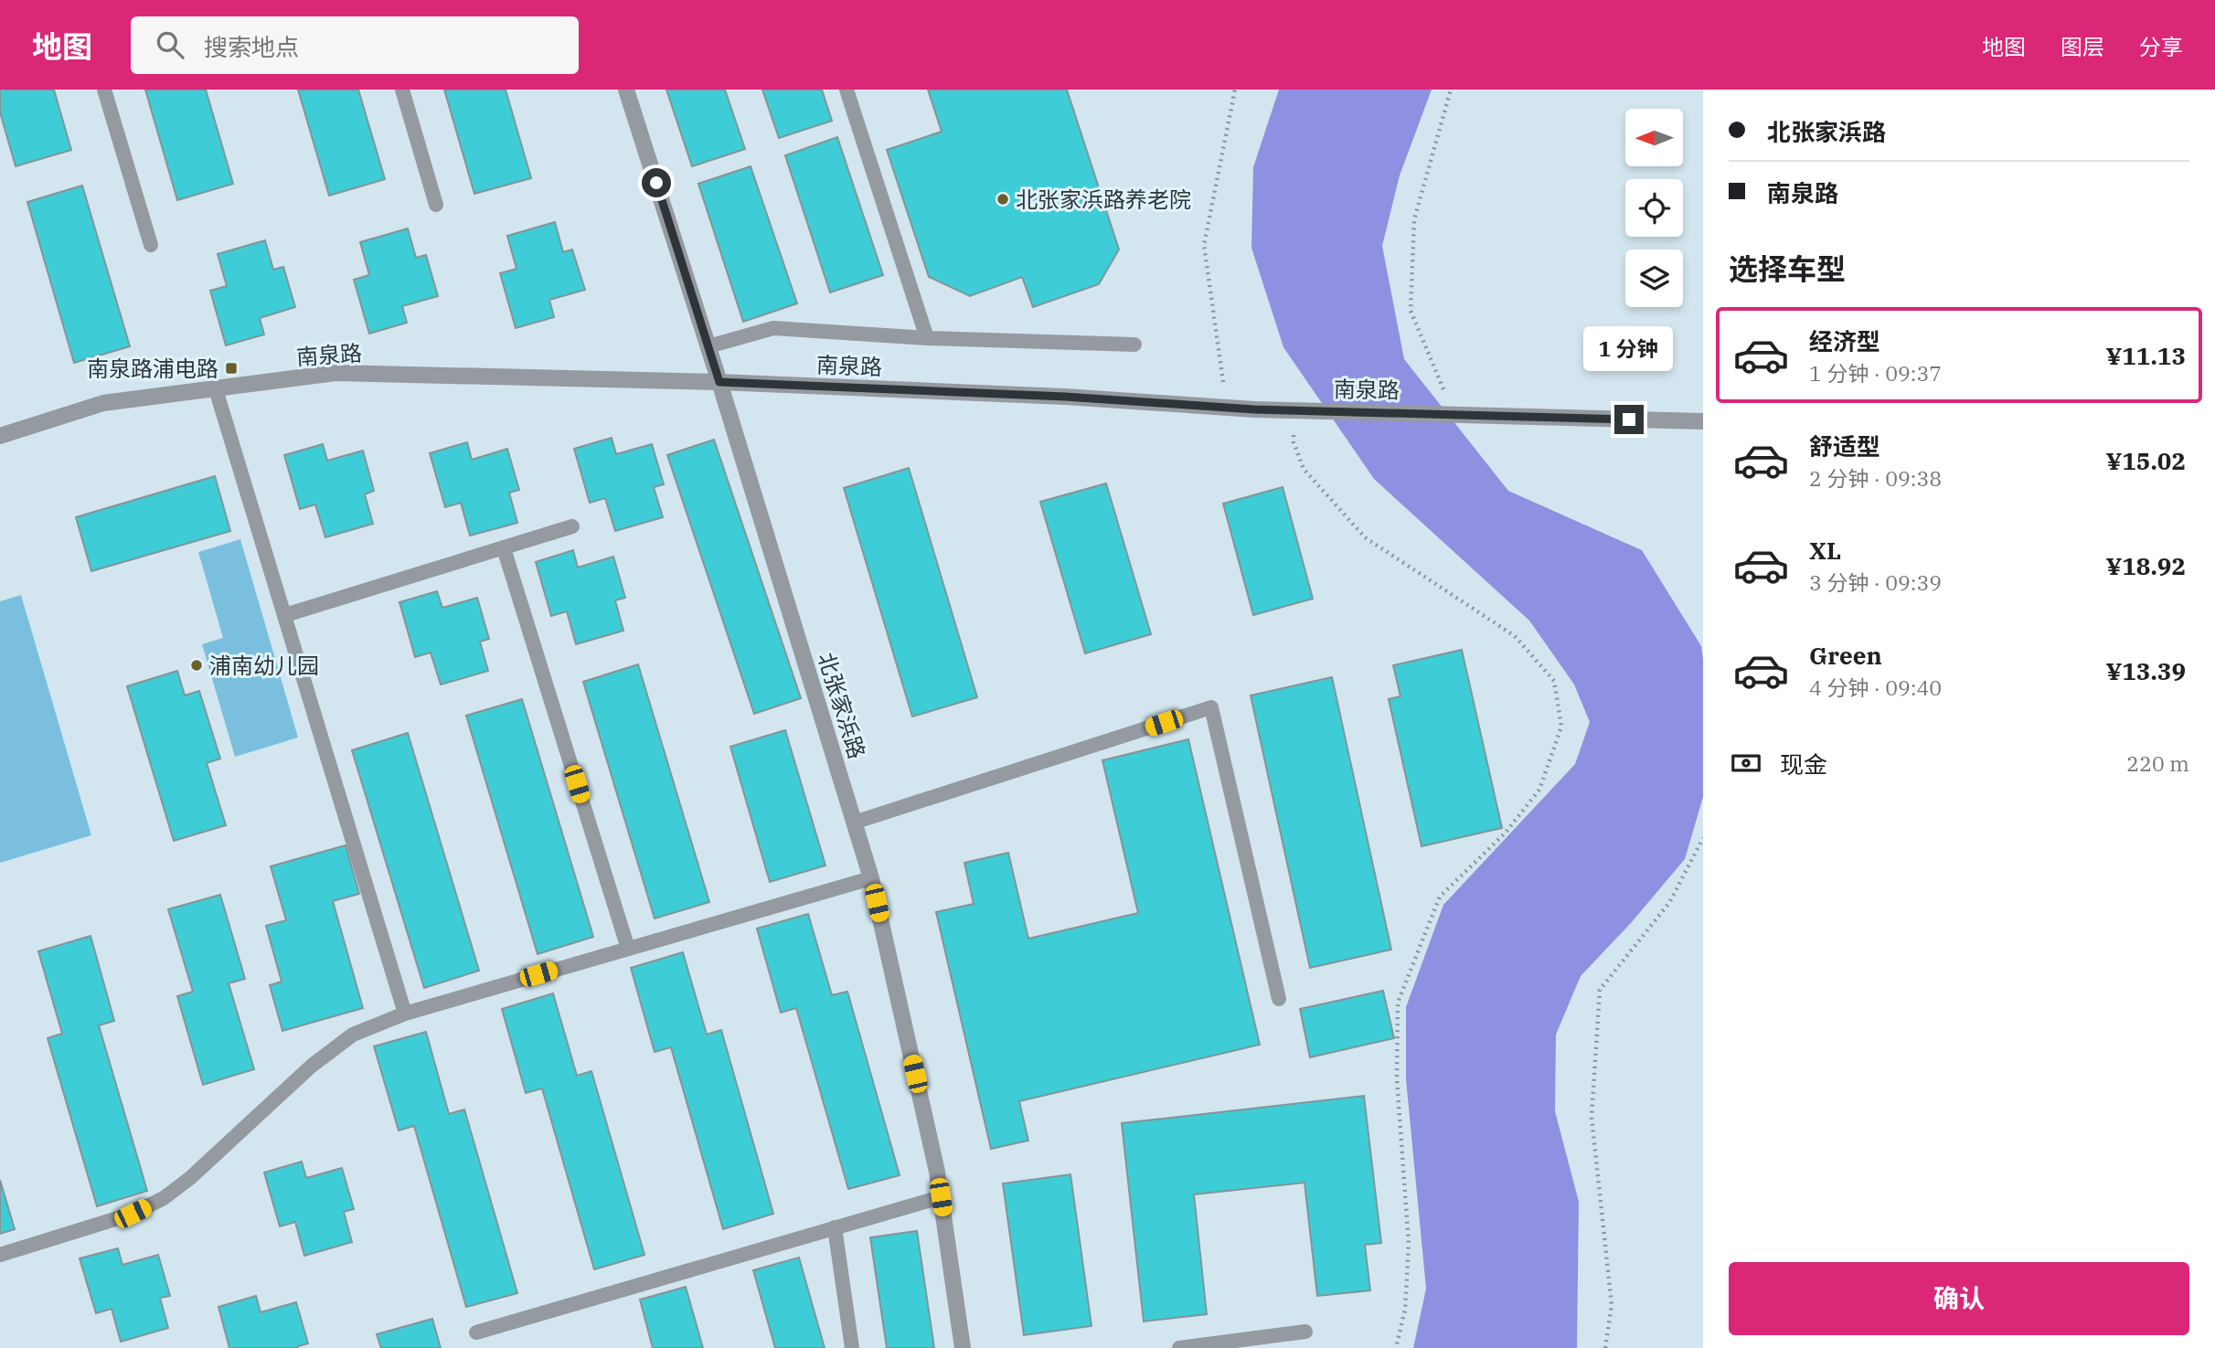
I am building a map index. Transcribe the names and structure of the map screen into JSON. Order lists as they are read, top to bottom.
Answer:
{
  "streets": {
    "street": ["南泉路", "北张家浜路"]
  },
  "crossings": [
    ["南泉路", "北张家浜路"]
  ],
  "places": {
    "other": ["北张家浜路养老院", "浦南幼儿园"],
    "transit": ["南泉路浦电路"]
  },
  "north": "left",
  "page": {
    "header": "地图",
    "search": "搜索地点",
    "nav": ["地图", "图层", "分享"],
    "banner": ["北张家浜路", "南泉路"],
    "heading": "选择车型",
    "list": [
      {
        "name": "经济型",
        "note": "1 分钟 · 09:37",
        "value": "¥11.13"
      },
      {
        "name": "舒适型",
        "note": "2 分钟 · 09:38",
        "value": "¥15.02"
      },
      {
        "name": "XL",
        "note": "3 分钟 · 09:39",
        "value": "¥18.92"
      },
      {
        "name": "Green",
        "note": "4 分钟 · 09:40",
        "value": "¥13.39"
      }
    ],
    "bubble": "1 分钟",
    "pay": ["现金", "220 m"],
    "buttons": "确认"
  }
}
